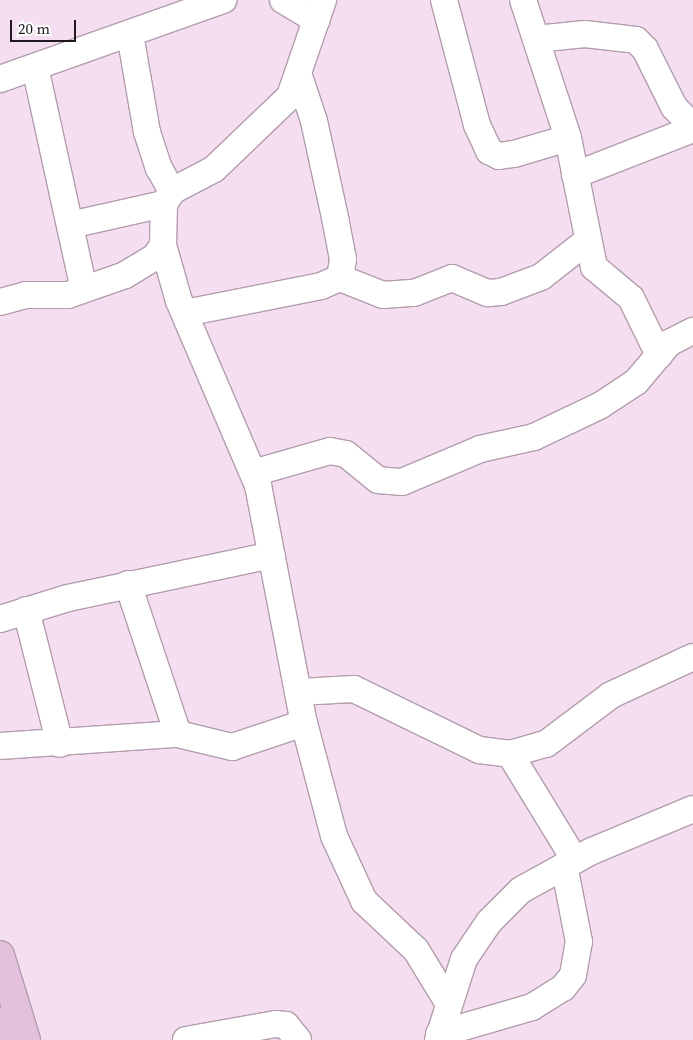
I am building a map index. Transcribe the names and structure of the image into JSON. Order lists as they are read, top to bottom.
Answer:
{
  "scale_bar": "20 m"
}
